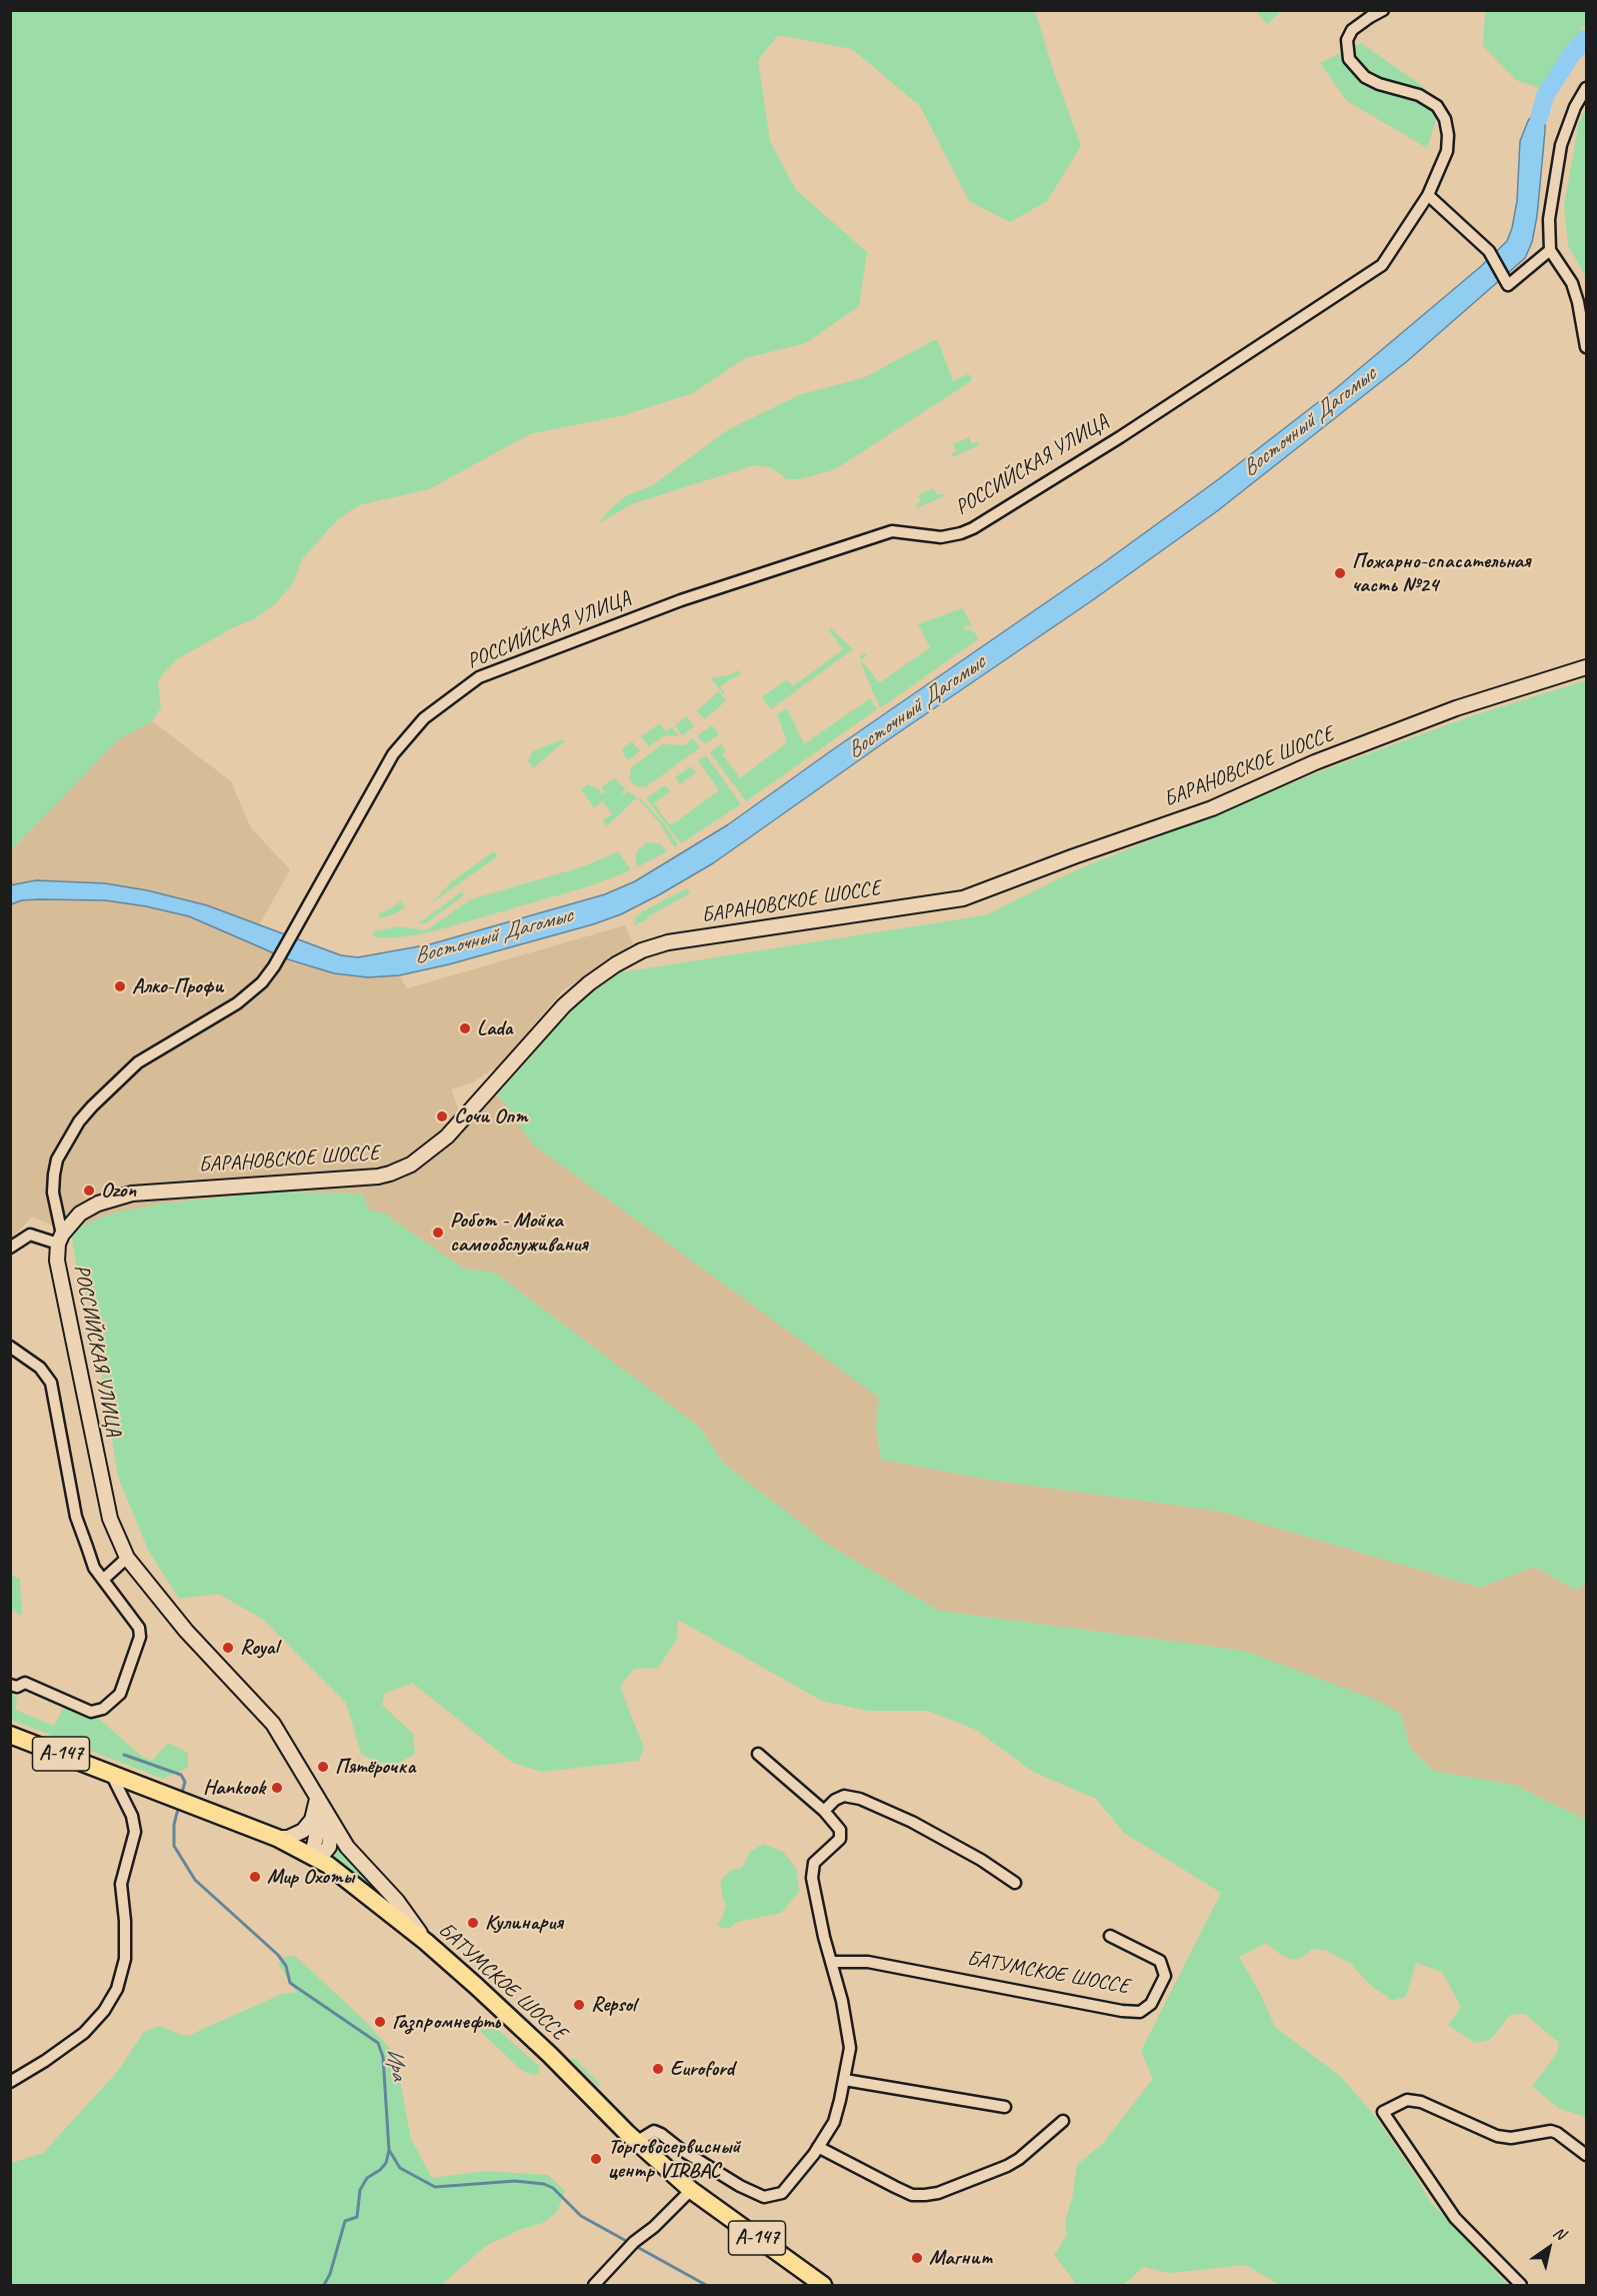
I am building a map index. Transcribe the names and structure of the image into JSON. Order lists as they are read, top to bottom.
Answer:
{
  "streets": {
    "highway": ["А-147", "БАТУМСКОЕ ШОССЕ"],
    "main road": ["РОССИЙСКАЯ УЛИЦА", "БАРАНОВСКОЕ ШОССЕ"]
  },
  "crossings": [
    ["РОССИЙСКАЯ УЛИЦА", "БАРАНОВСКОЕ ШОССЕ"],
    ["РОССИЙСКАЯ УЛИЦА", "А-147"],
    ["А-147", "БАТУМСКОЕ ШОССЕ"]
  ],
  "water": ["Восточный Дагомыс", "Ира"],
  "places": [
    "Пожарно-спасательная часть №24",
    "Алко-Профи",
    "Lada",
    "Сочи Опт",
    "Ozon",
    "Робот - Мойка самообслуживания",
    "Royal",
    "Пятёрочка",
    "Hankook",
    "Мир Охоты",
    "Кулинария",
    "Repsol",
    "Газпромнефть",
    "Euroford",
    "Торговосервисный центр VIRBAC",
    "Магнит"
  ],
  "north": "top right"
}
